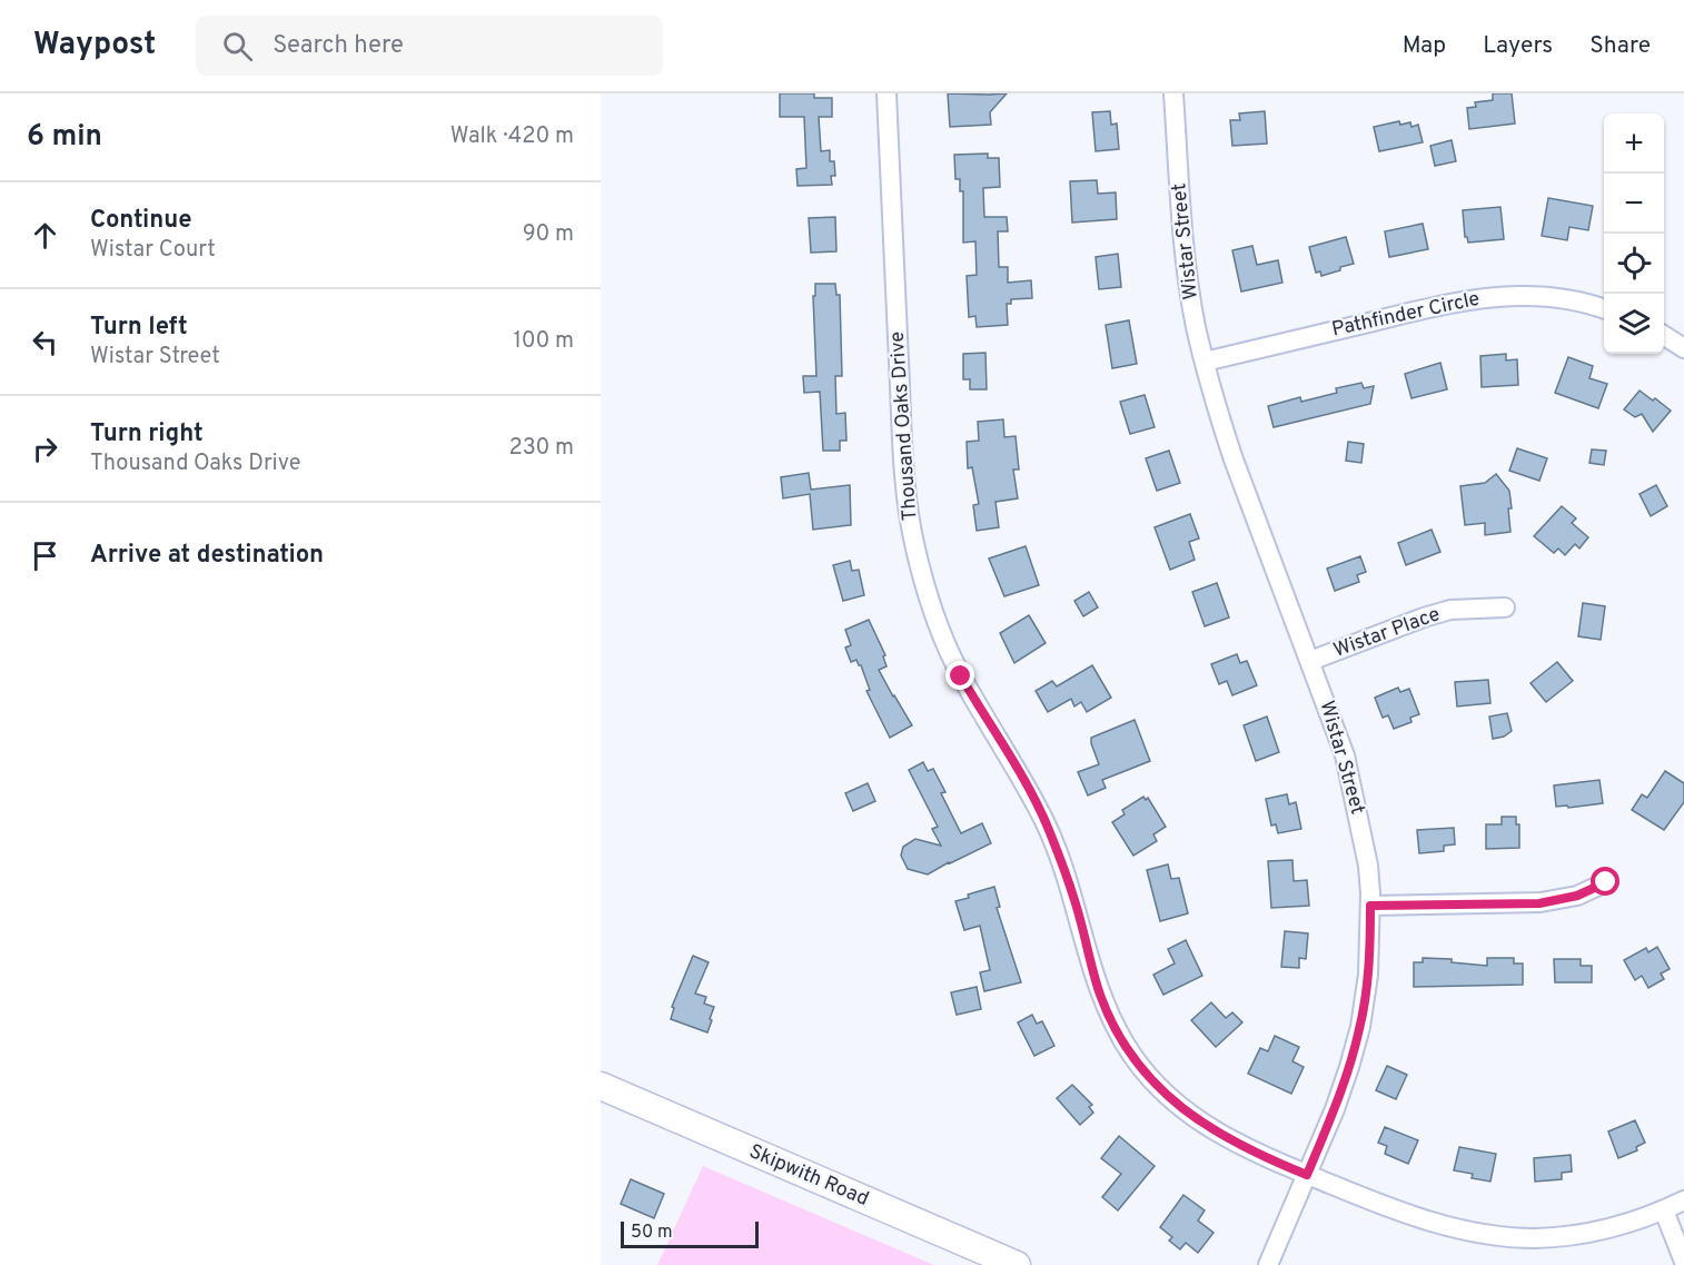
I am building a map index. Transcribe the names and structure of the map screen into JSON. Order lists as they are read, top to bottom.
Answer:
{
  "streets": {
    "main road": ["Skipwith Road"],
    "street": [
      "Wistar Street",
      "Pathfinder Circle",
      "Thousand Oaks Drive",
      "Wistar Place"
    ]
  },
  "crossings": [
    ["Wistar Street", "Pathfinder Circle"],
    ["Wistar Street", "Thousand Oaks Drive"],
    ["Wistar Street", "Wistar Place"]
  ],
  "scale_bar": "50 m",
  "page": {
    "header": "Waypost",
    "search": "Search here",
    "nav": ["Map", "Layers", "Share"],
    "heading": ["6 min", "Walk · 420 m"],
    "map_buttons": ["+", "−"],
    "list": [
      ["Continue", "Wistar Court", "90 m"],
      ["Turn left", "Wistar Street", "100 m"],
      ["Turn right", "Thousand Oaks Drive", "230 m"],
      "Arrive at destination"
    ],
    "scale": "50 m"
  }
}
